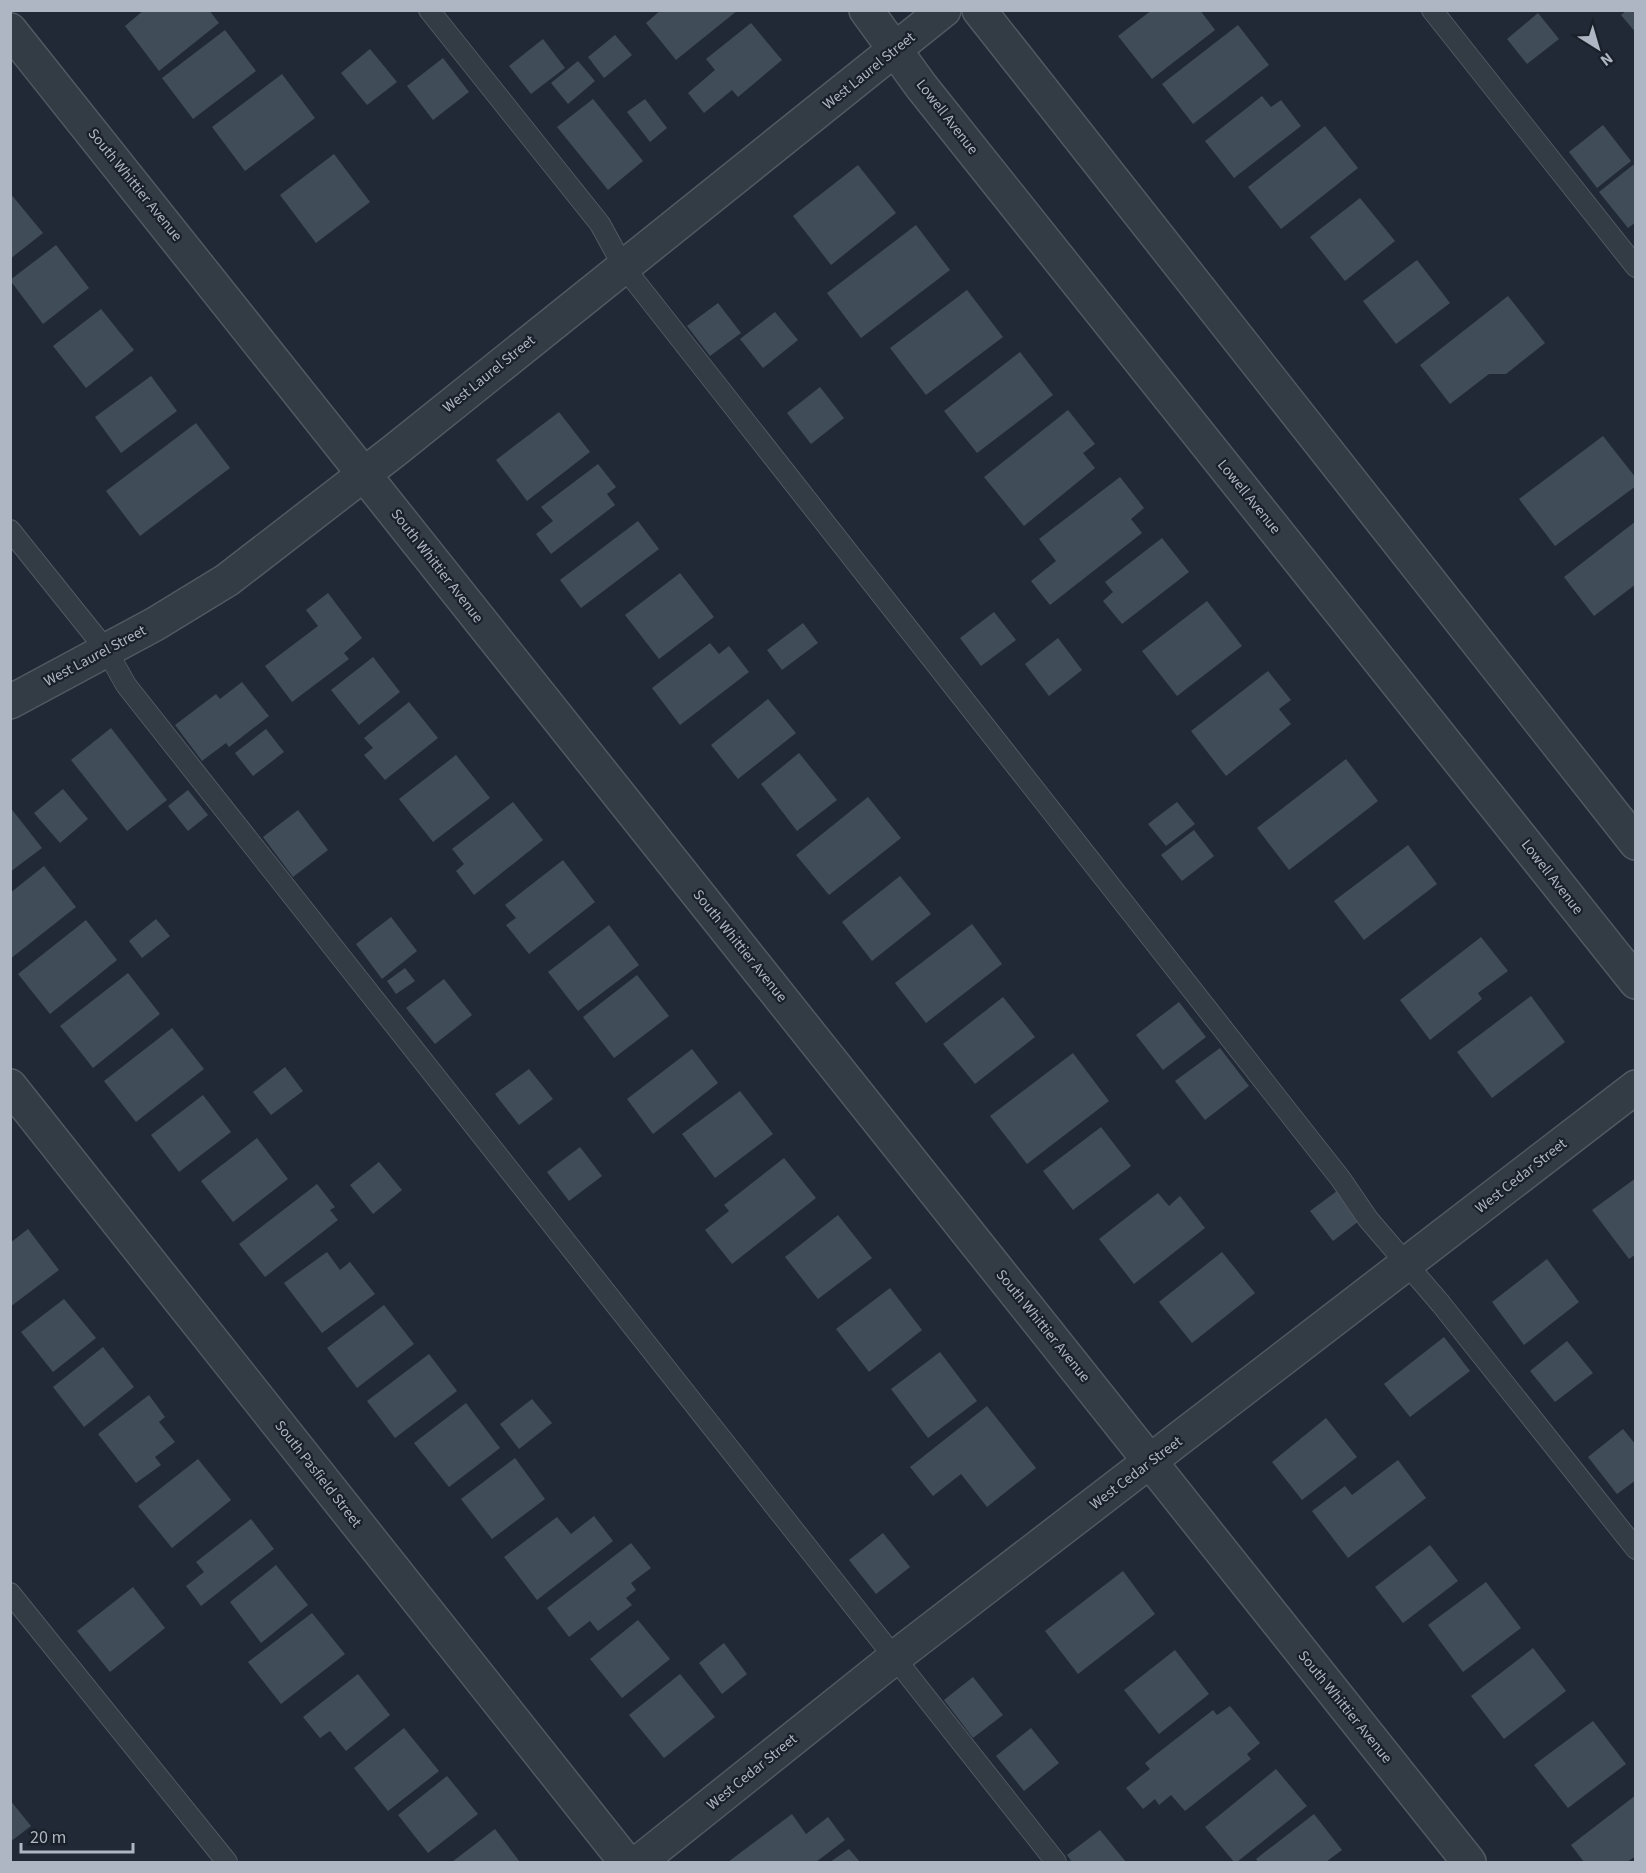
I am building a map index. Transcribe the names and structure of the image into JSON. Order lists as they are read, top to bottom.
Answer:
{
  "streets": {
    "street": [
      "West Laurel Street",
      "Lowell Avenue",
      "South Whittier Avenue",
      "West Cedar Street",
      "South Pasfield Street"
    ]
  },
  "crossings": [
    ["West Laurel Street", "Lowell Avenue"],
    ["West Laurel Street", "South Whittier Avenue"],
    ["South Whittier Avenue", "West Cedar Street"]
  ],
  "scale_bar": "20 m",
  "north": "bottom right"
}
